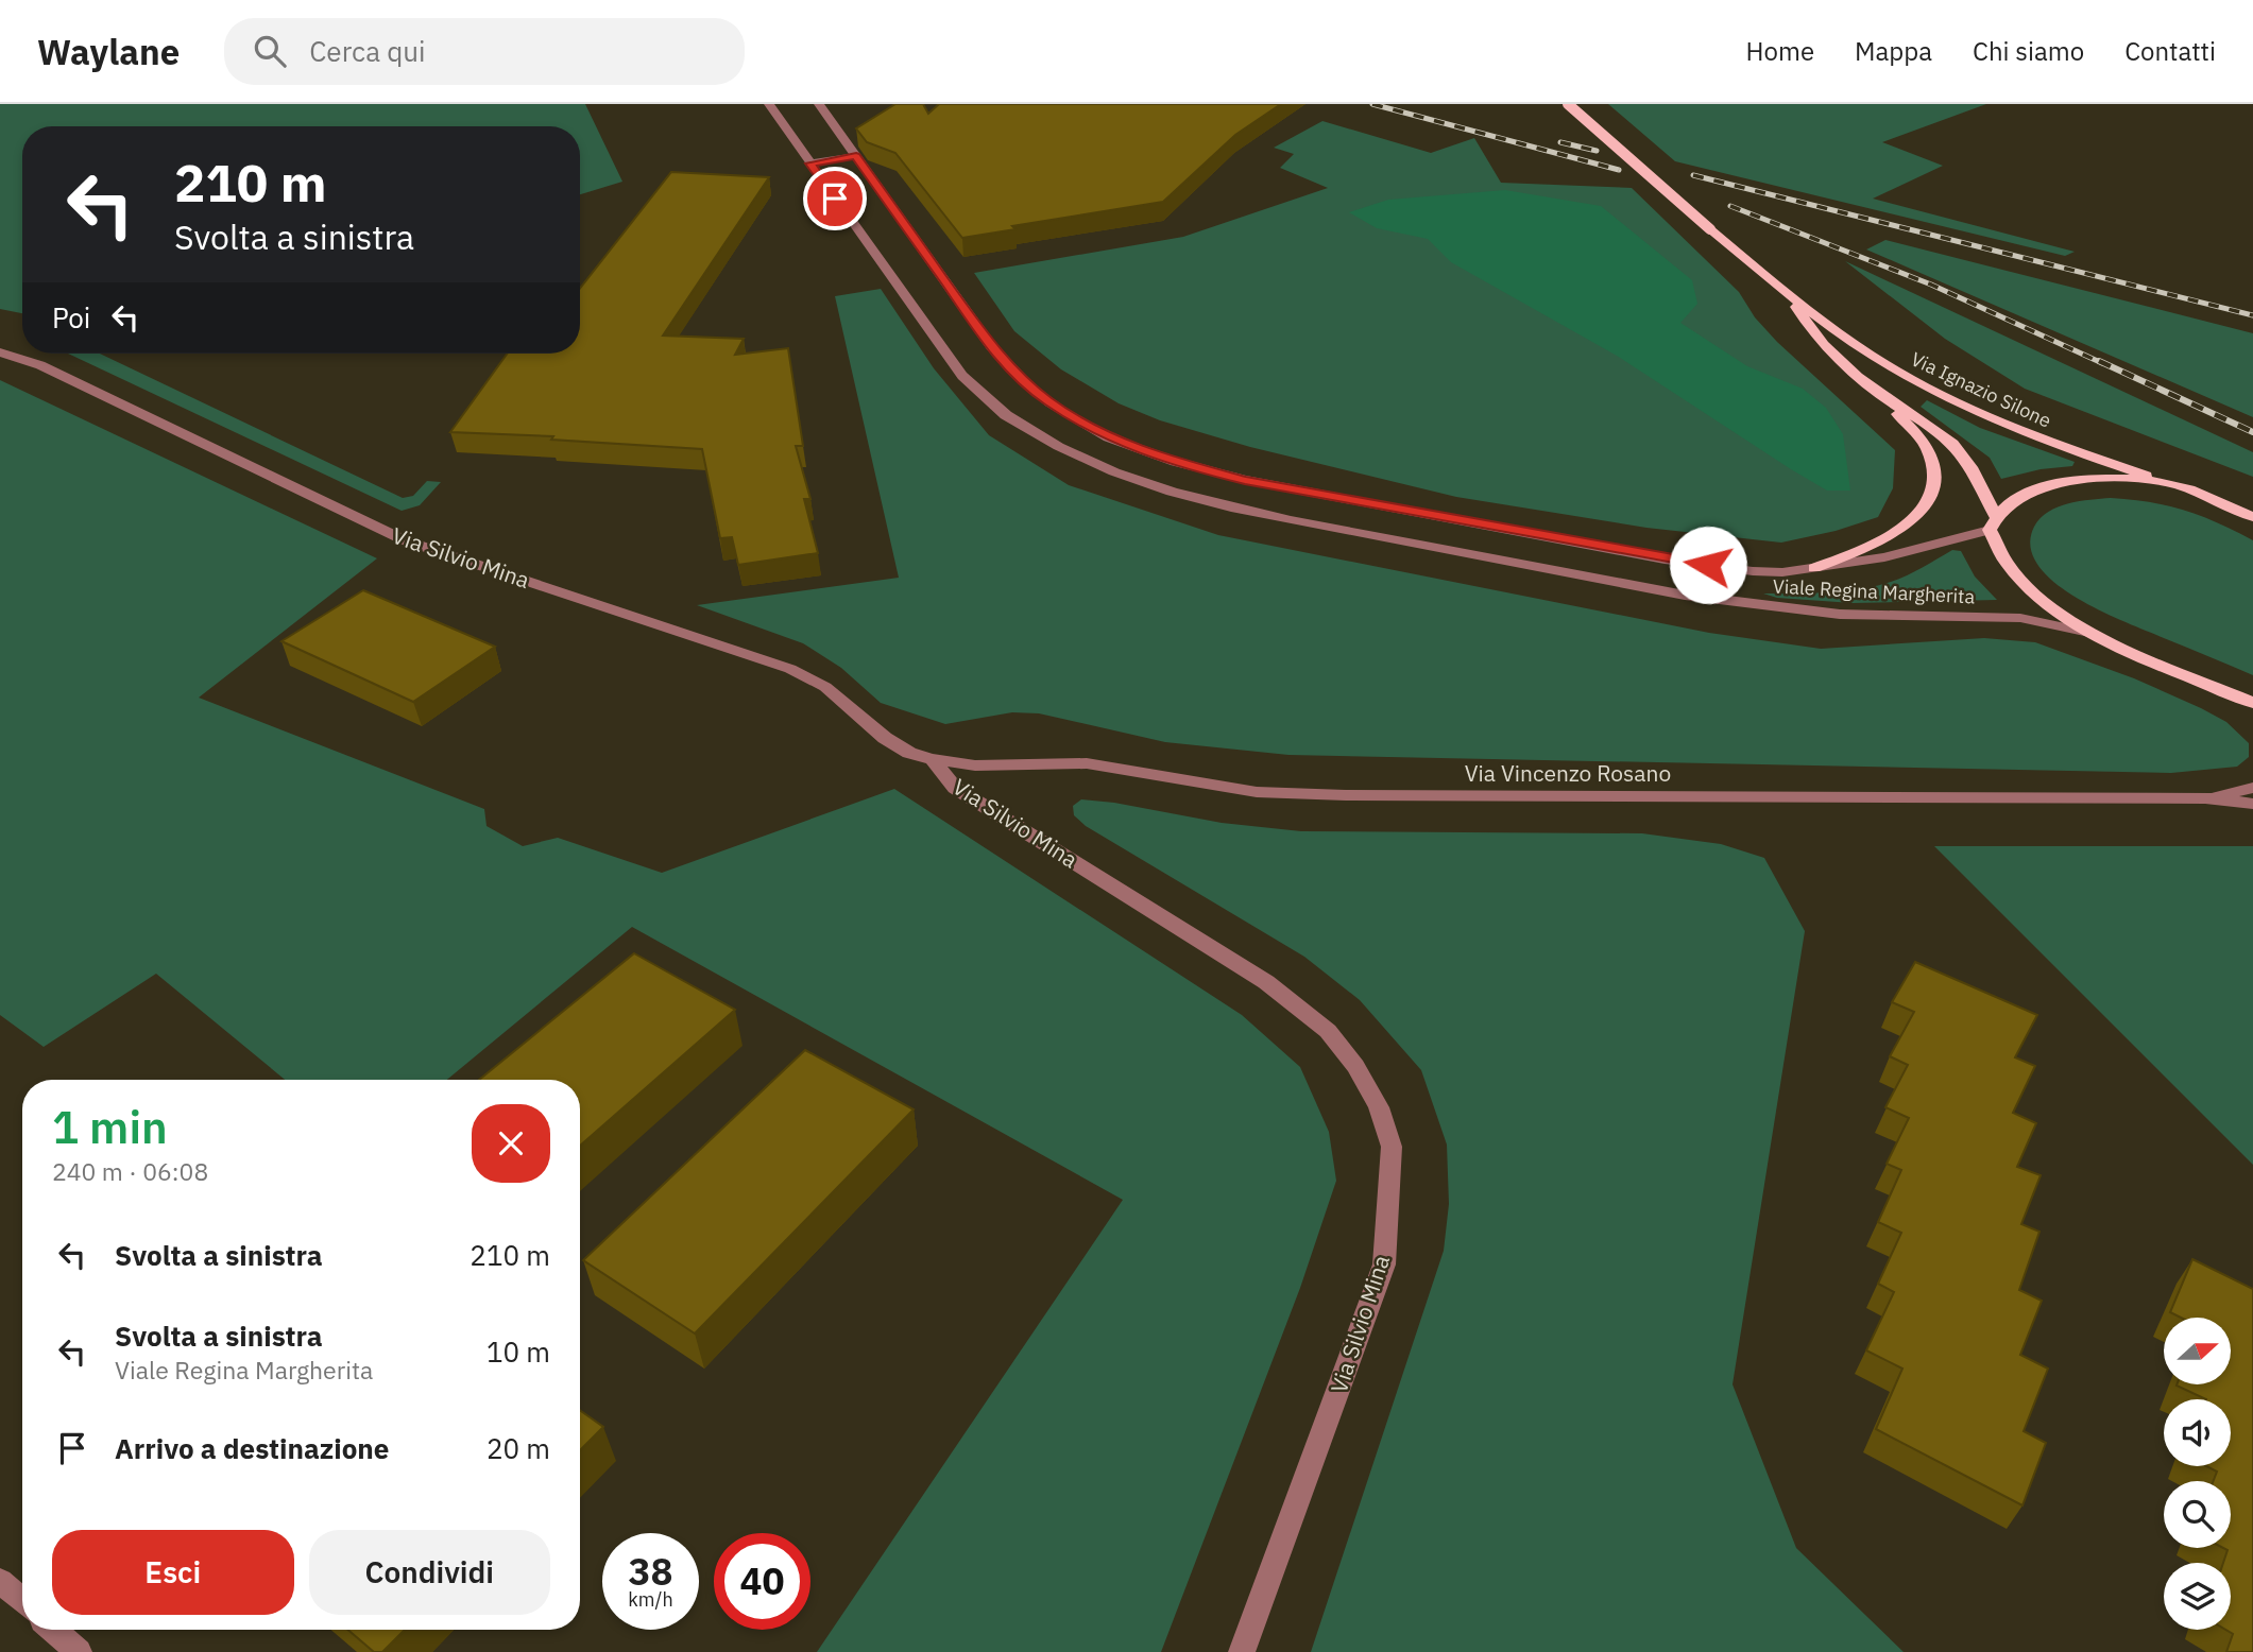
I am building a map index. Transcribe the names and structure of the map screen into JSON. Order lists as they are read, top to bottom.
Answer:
{
  "streets": {
    "main road": ["Via Ignazio Silone"],
    "street": ["Via Silvio Mina", "Viale Regina Margherita", "Via Vincenzo Rosano"]
  },
  "crossings": [
    ["Via Ignazio Silone", "Viale Regina Margherita"],
    ["Via Silvio Mina", "Via Vincenzo Rosano"]
  ],
  "north": "right",
  "page": {
    "header": "Waylane",
    "search": "Cerca qui",
    "nav": [
      "Home",
      "Mappa",
      "Chi siamo",
      "Contatti"
    ],
    "turn": ["210 m", "Svolta a sinistra"],
    "then": "Poi",
    "heading": ["1 min", "240 m · 06:08"],
    "list": [
      {
        "name": "Svolta a sinistra",
        "value": "210 m"
      },
      {
        "name": "Svolta a sinistra",
        "note": "Viale Regina Margherita",
        "value": "10 m"
      },
      {
        "name": "Arrivo a destinazione",
        "value": "20 m"
      }
    ],
    "buttons": ["Esci", "Condividi"],
    "speed": "38 km/h",
    "limit": "40"
  }
}
